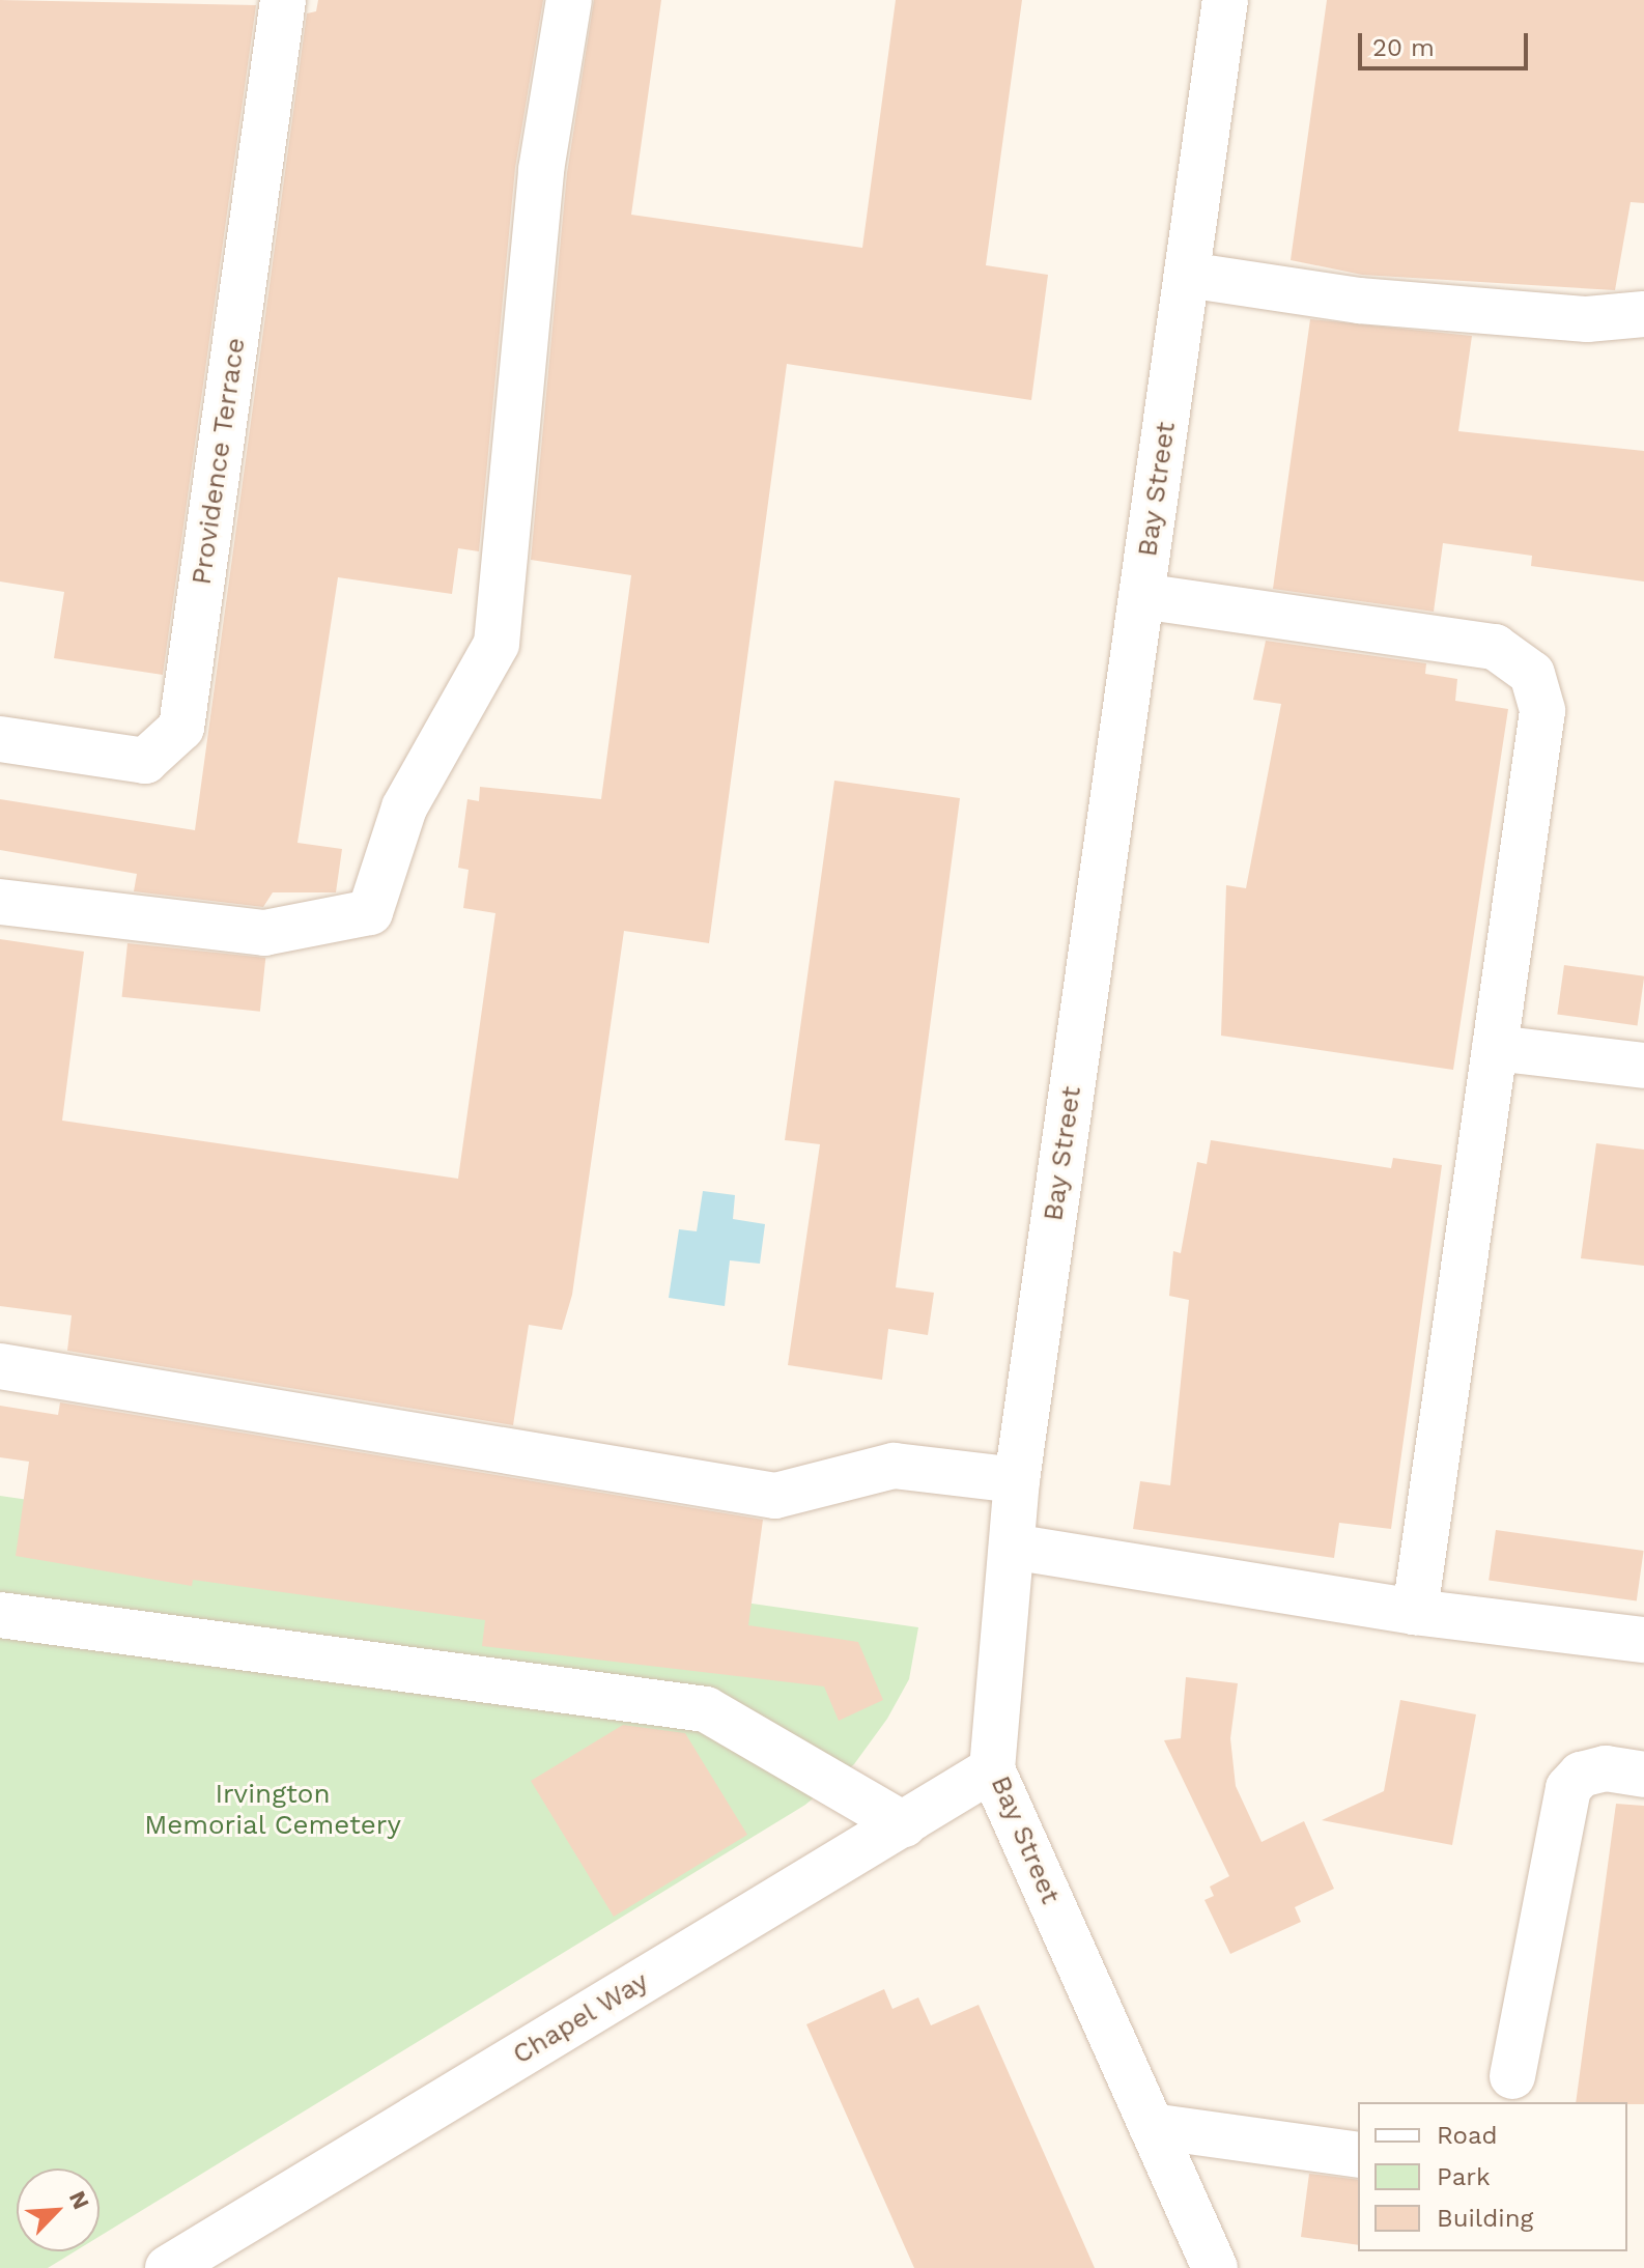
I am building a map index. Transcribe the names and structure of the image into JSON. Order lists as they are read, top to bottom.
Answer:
{
  "streets": {
    "street": ["Providence Terrace", "Bay Street", "Chapel Way"]
  },
  "crossings": [
    ["Bay Street", "Chapel Way"]
  ],
  "parks": ["Irvington Memorial Cemetery"],
  "legend": ["Road", "Park", "Building"],
  "scale_bar": "20 m",
  "north": "top right"
}
